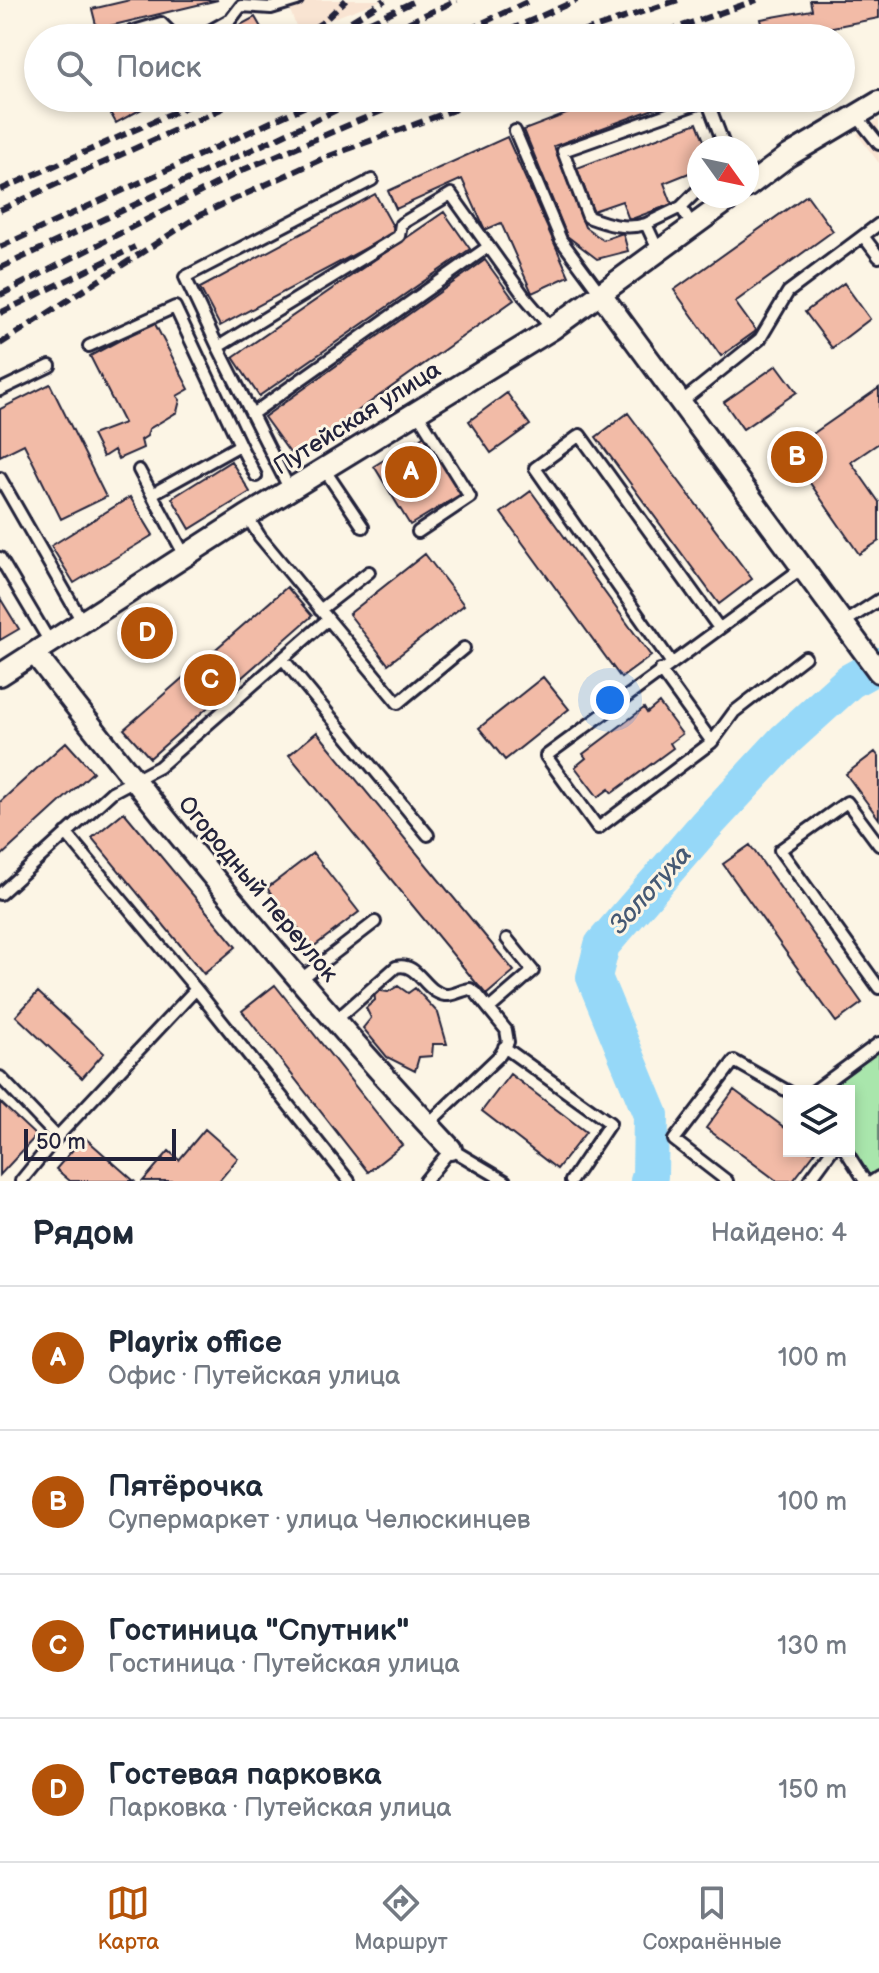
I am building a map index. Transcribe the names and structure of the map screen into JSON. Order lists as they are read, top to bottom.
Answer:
{
  "streets": {
    "street": ["Путейская улица", "Огородный переулок"]
  },
  "crossings": [
    ["Путейская улица", "Огородный переулок"]
  ],
  "water": ["Золотуха"],
  "scale_bar": "50 m",
  "north": "bottom right",
  "page": {
    "search": "Поиск",
    "pins": [
      "B",
      "A",
      "D",
      "C"
    ],
    "scale": "50 m",
    "heading": ["Рядом", "Найдено: 4"],
    "list": [
      {
        "mark": "A",
        "name": "Playrix office",
        "note": "Офис · Путейская улица",
        "value": "100 m"
      },
      {
        "mark": "B",
        "name": "Пятёрочка",
        "note": "Супермаркет · улица Челюскинцев",
        "value": "100 m"
      },
      {
        "mark": "C",
        "name": "Гостиница \"Спутник\"",
        "note": "Гостиница · Путейская улица",
        "value": "130 m"
      },
      {
        "mark": "D",
        "name": "Гостевая парковка",
        "note": "Парковка · Путейская улица",
        "value": "150 m"
      }
    ],
    "nav": ["Карта", "Маршрут", "Сохранённые"]
  }
}
